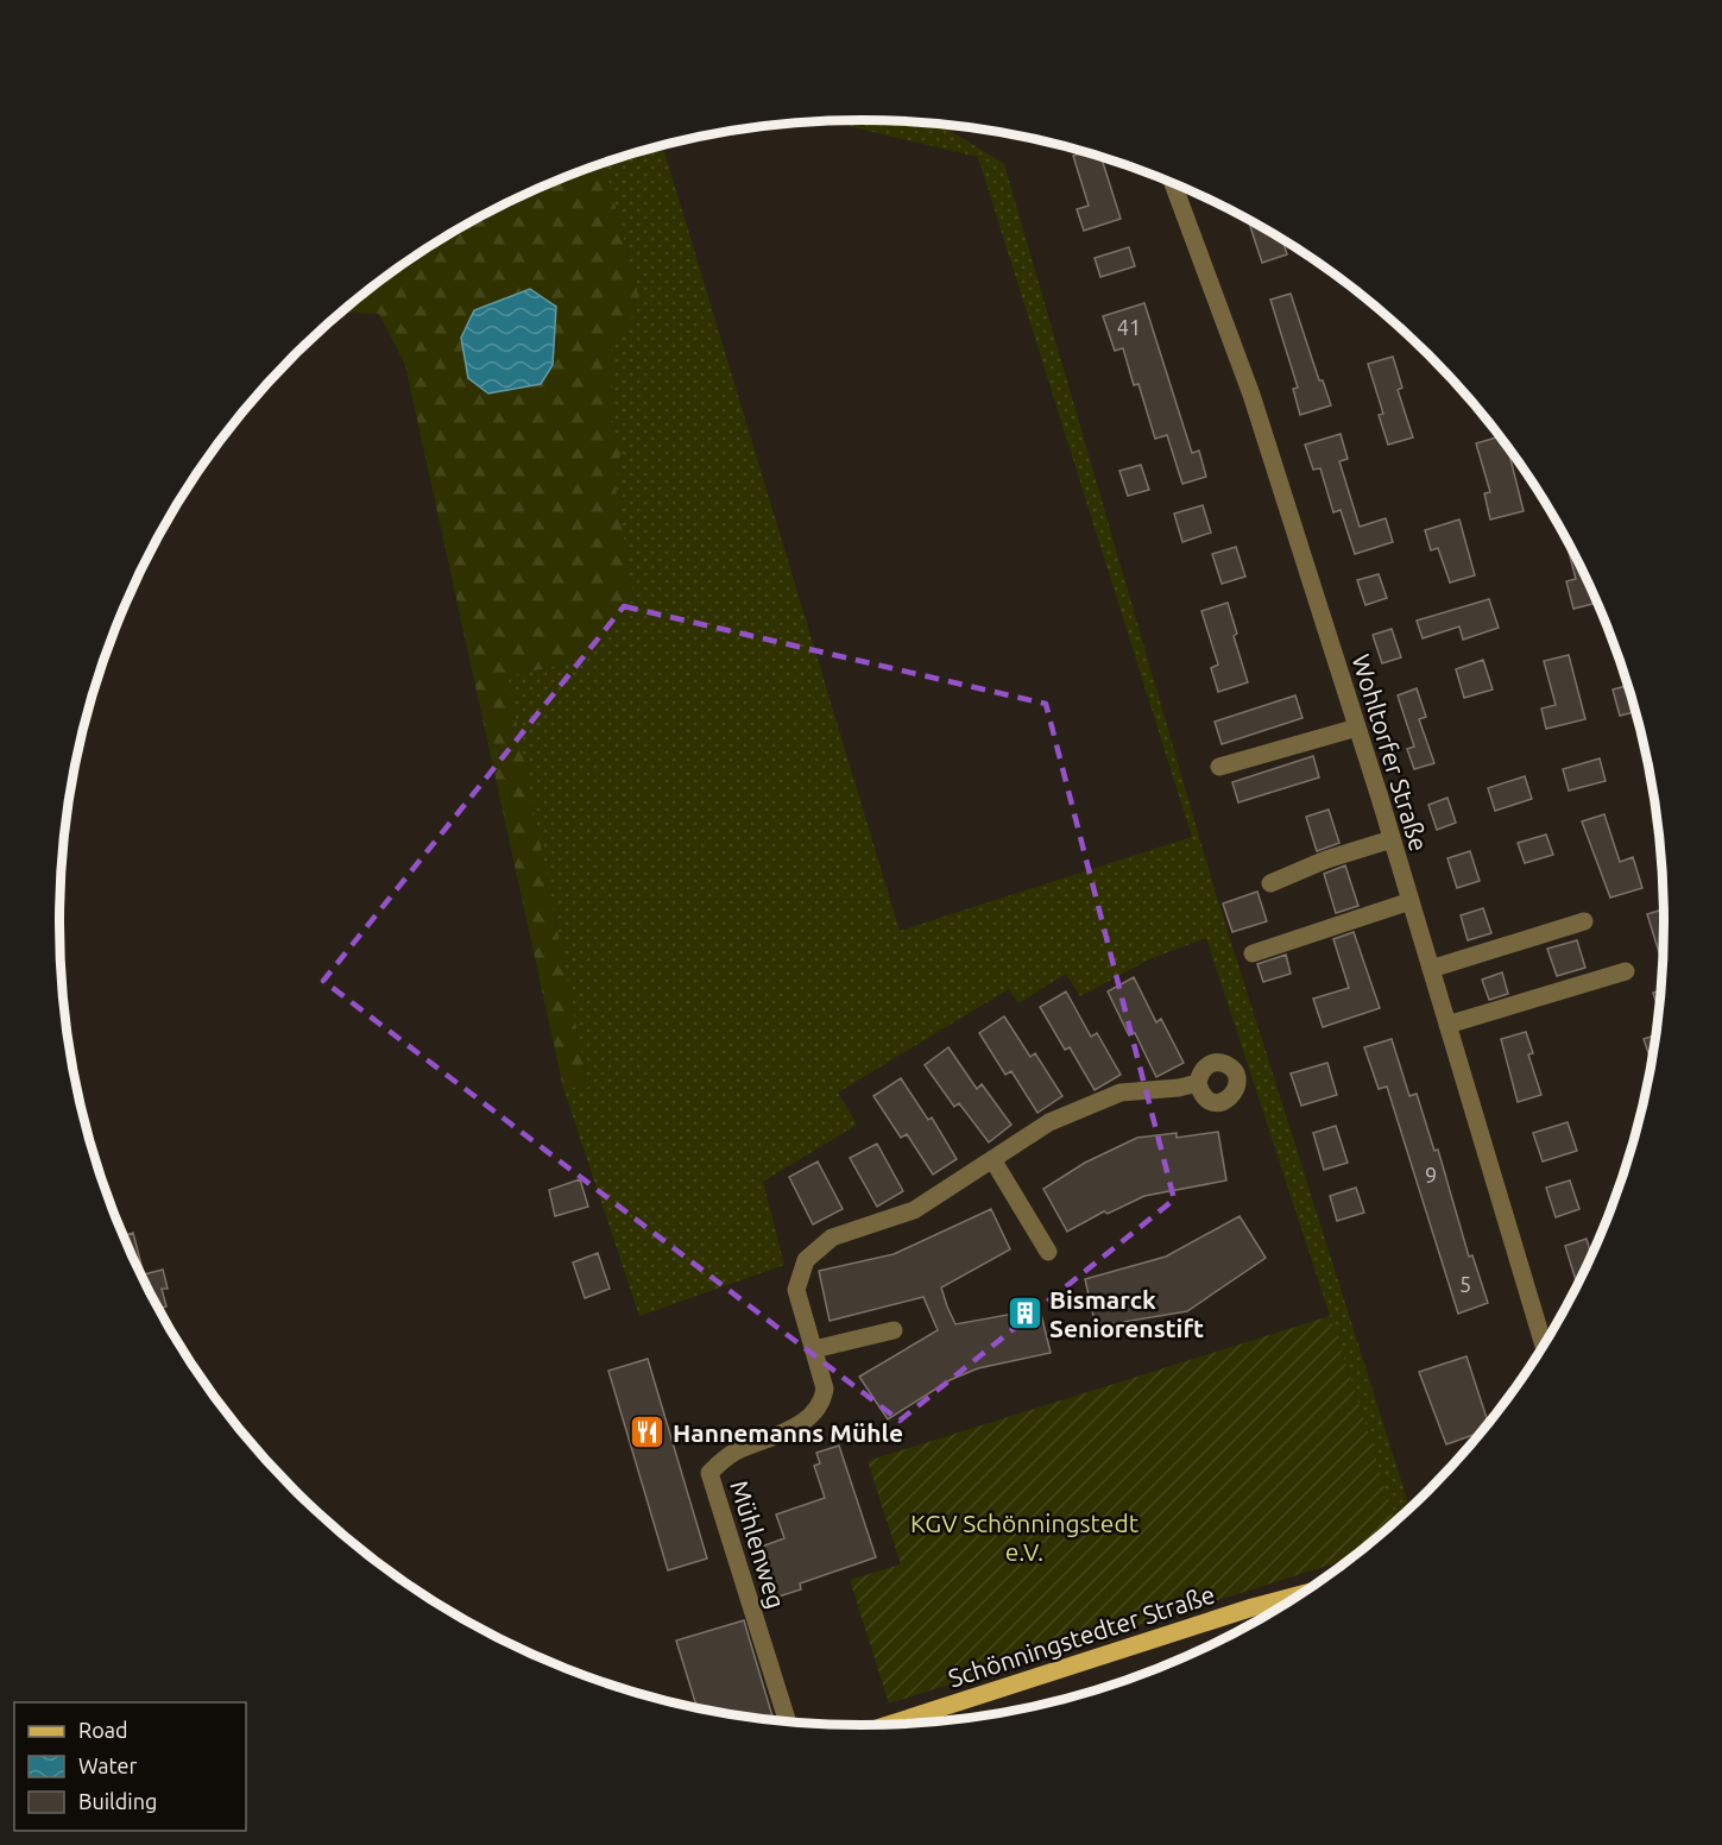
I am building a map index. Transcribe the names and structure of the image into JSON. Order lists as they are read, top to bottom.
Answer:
{
  "streets": {
    "main road": ["Schönningstedter Straße"],
    "street": ["Wohltorfer Straße", "Mühlenweg"]
  },
  "parks": ["KGV Schönningstedt e.V."],
  "places": {
    "building": ["Bismarck Seniorenstift"],
    "restaurant": ["Hannemanns Mühle"]
  },
  "house_numbers": ["41", "9", "5"],
  "legend": ["Road", "Water", "Building"]
}
